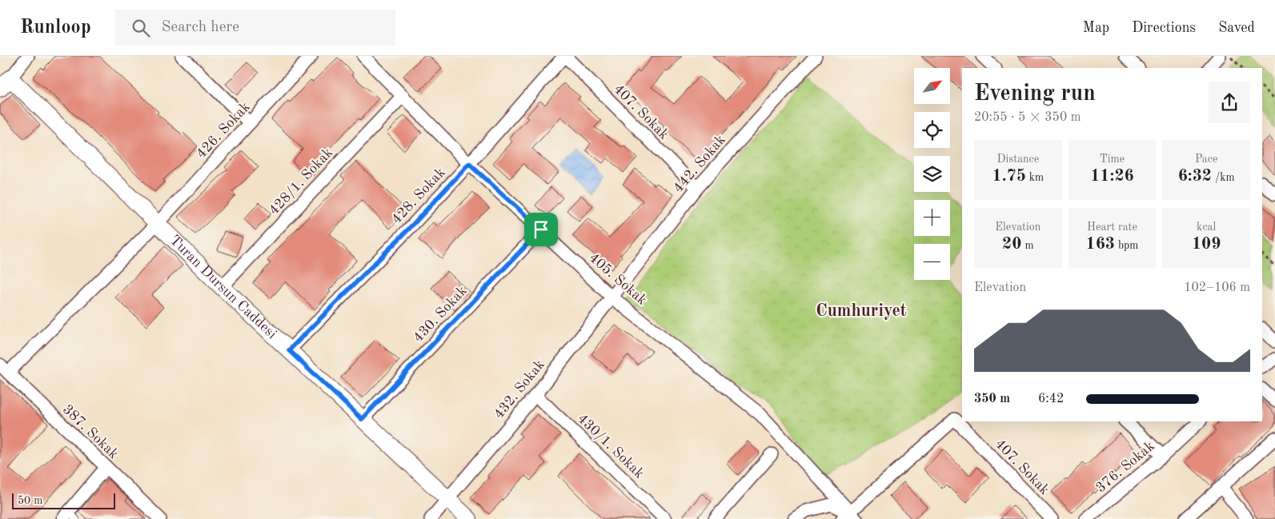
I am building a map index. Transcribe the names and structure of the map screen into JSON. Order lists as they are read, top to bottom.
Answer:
{
  "streets": {
    "street": [
      "407. Sokak",
      "426. Sokak",
      "442. Sokak",
      "428/1. Sokak",
      "428. Sokak",
      "405. Sokak",
      "Turan Dursun Caddesi",
      "430. Sokak",
      "432. Sokak",
      "387. Sokak",
      "430/1. Sokak",
      "376. Sokak"
    ]
  },
  "crossings": [
    ["407. Sokak", "442. Sokak"],
    ["407. Sokak", "428. Sokak"],
    ["407. Sokak", "405. Sokak"],
    ["426. Sokak", "Turan Dursun Caddesi"],
    ["426. Sokak", "387. Sokak"],
    ["442. Sokak", "405. Sokak"],
    ["442. Sokak", "432. Sokak"],
    ["428/1. Sokak", "405. Sokak"],
    ["428/1. Sokak", "Turan Dursun Caddesi"],
    ["428. Sokak", "405. Sokak"],
    ["428. Sokak", "Turan Dursun Caddesi"],
    ["405. Sokak", "430. Sokak"],
    ["405. Sokak", "432. Sokak"],
    ["Turan Dursun Caddesi", "430. Sokak"],
    ["Turan Dursun Caddesi", "432. Sokak"],
    ["432. Sokak", "430/1. Sokak"]
  ],
  "districts": ["Cumhuriyet"],
  "scale_bar": "50 m",
  "north": "top right",
  "page": {
    "header": "Runloop",
    "search": "Search here",
    "nav": ["Map", "Directions", "Saved"],
    "map_buttons": ["+", "−"],
    "heading": ["Evening run", "20:55 · 5 × 350 m"],
    "stats": [
      ["Distance", "1.75 km"],
      ["Time", "11:26"],
      ["Pace", "6:32 /km"],
      ["Elevation", "20 m"],
      ["Heart rate", "163 bpm"],
      ["kcal", "109"]
    ],
    "chart": ["Elevation", "102–106 m"],
    "list": [
      {
        "name": "350 m",
        "note": "6:42"
      }
    ],
    "scale": "50 m"
  }
}
